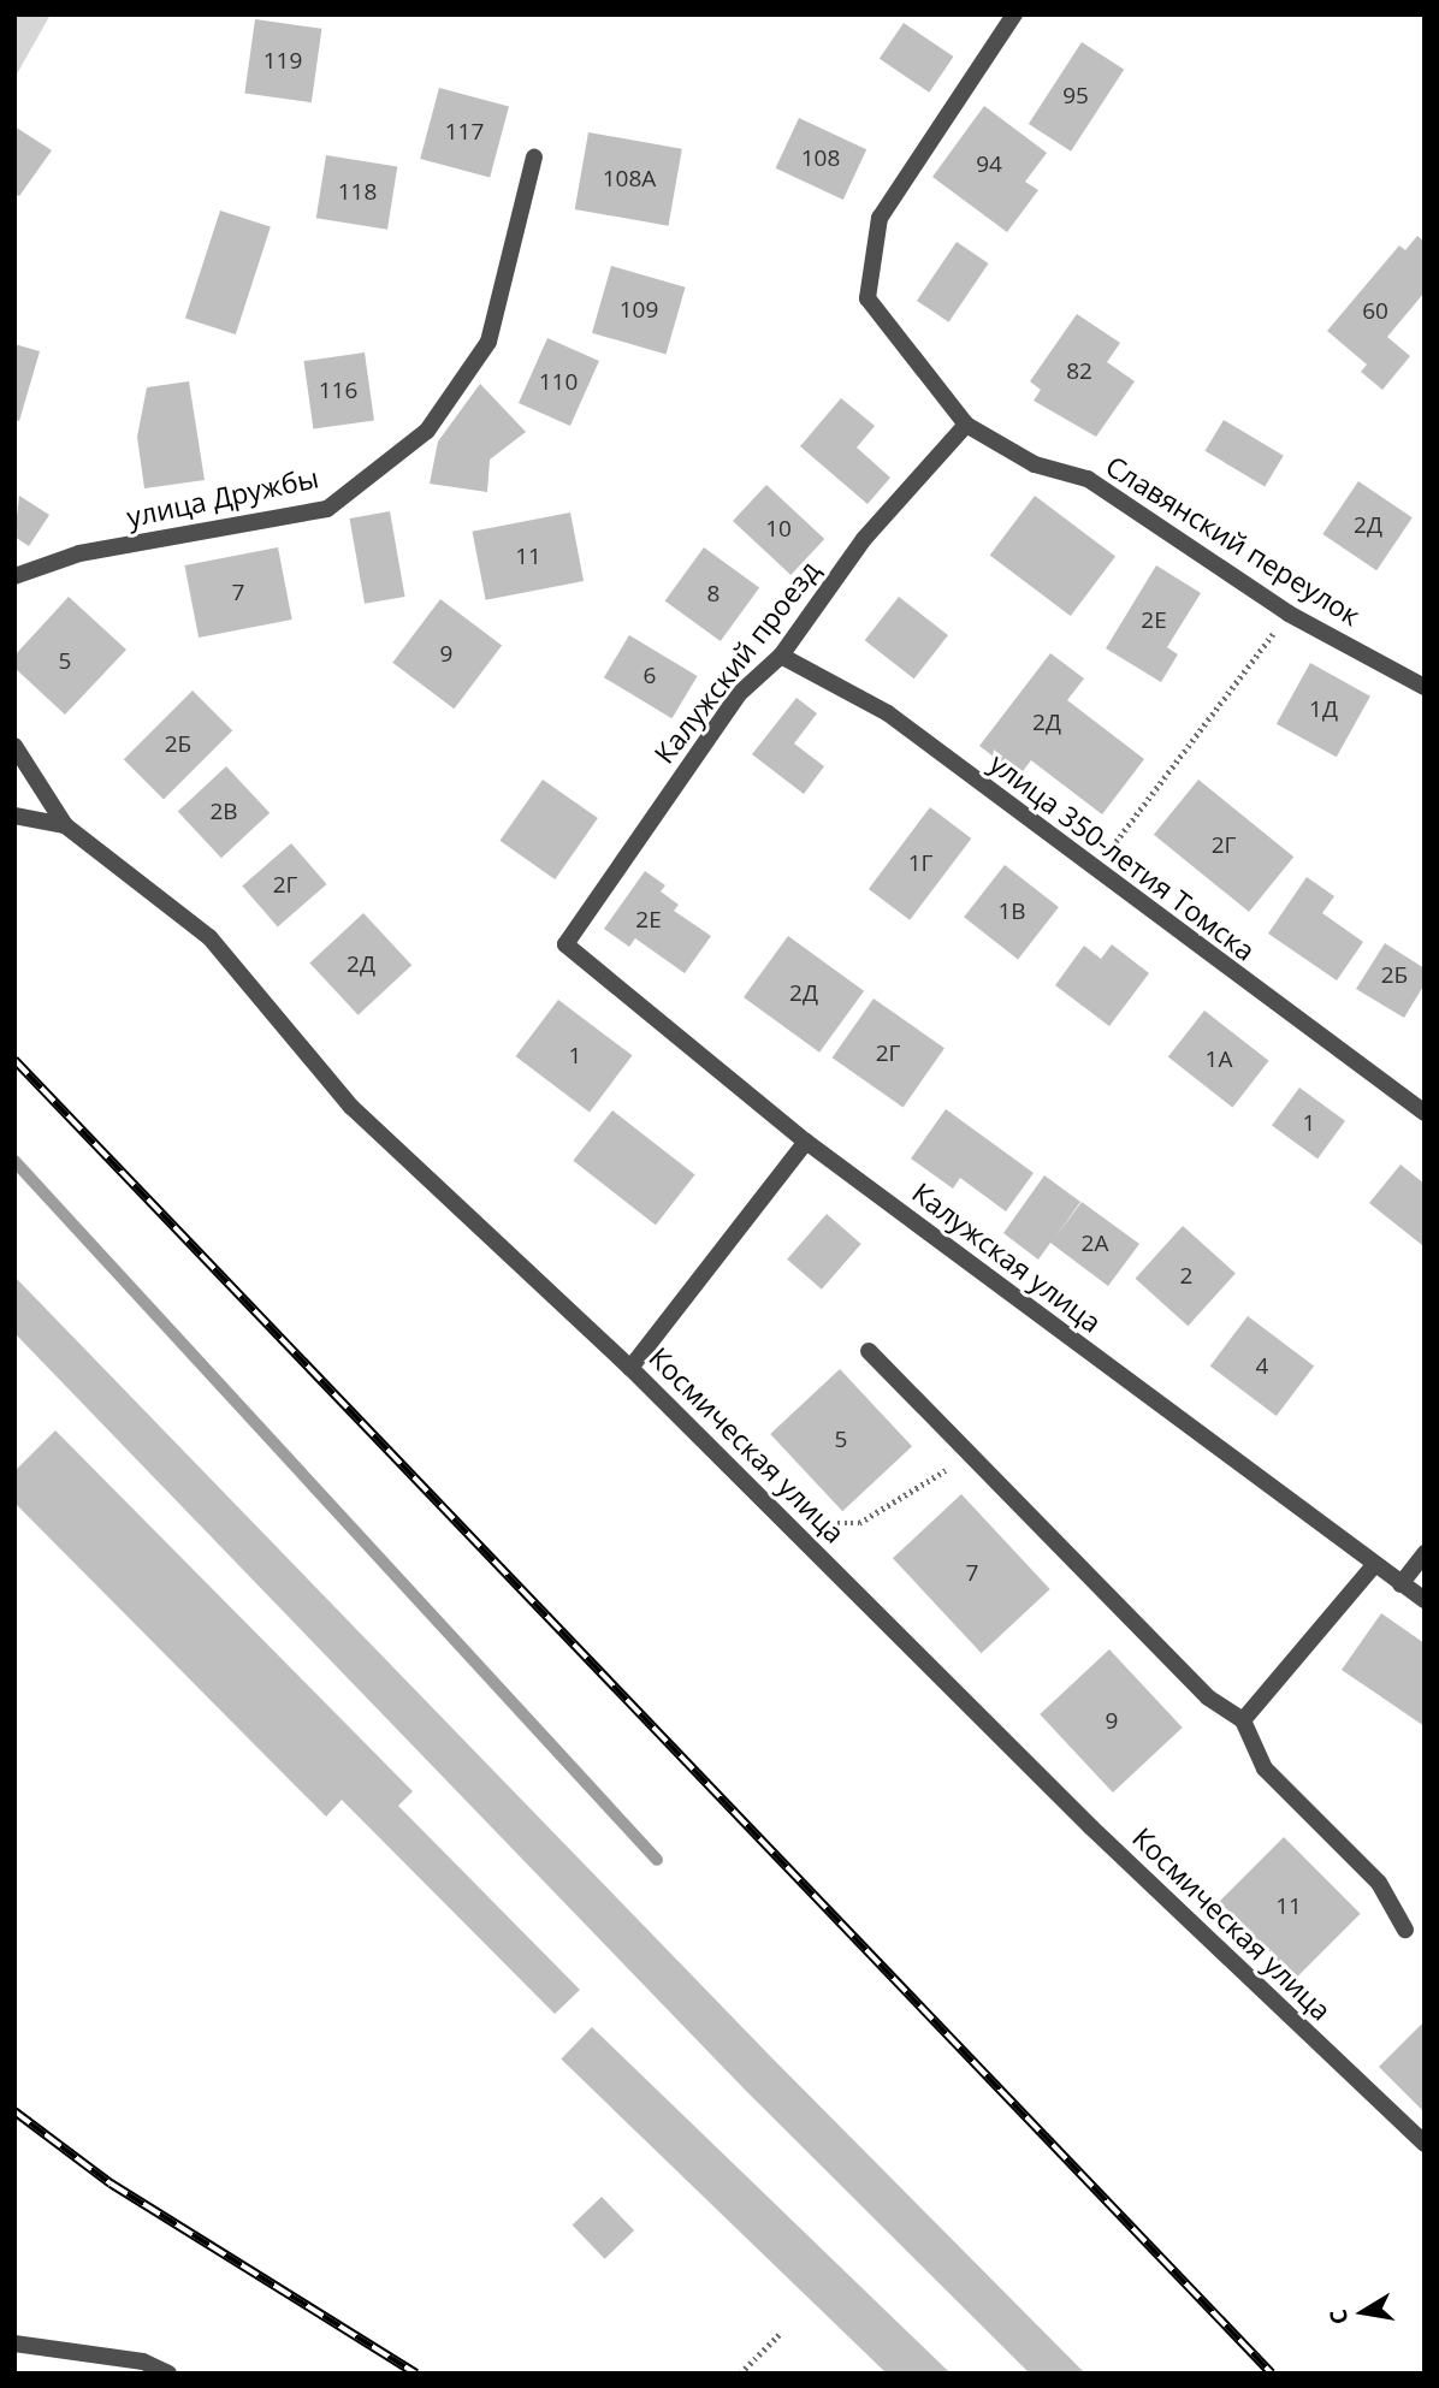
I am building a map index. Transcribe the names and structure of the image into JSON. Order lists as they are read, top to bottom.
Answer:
{
  "streets": {
    "street": [
      "улица Дружбы",
      "Славянский переулок",
      "Калужский проезд",
      "улица 350-летия Томска",
      "Калужская улица",
      "Космическая улица"
    ]
  },
  "crossings": [
    ["Славянский переулок", "Калужский проезд"],
    ["Калужский проезд", "улица 350-летия Томска"],
    ["Калужский проезд", "Калужская улица"]
  ],
  "house_numbers": [
    "119",
    "95",
    "117",
    "108",
    "94",
    "108А",
    "118",
    "109",
    "60",
    "82",
    "110",
    "116",
    "2Д",
    "10",
    "11",
    "7",
    "8",
    "2Е",
    "9",
    "5",
    "6",
    "1Д",
    "2Д",
    "2Б",
    "2В",
    "2Г",
    "1Г",
    "2Г",
    "1В",
    "2Е",
    "2Д",
    "2Б",
    "2Д",
    "2Г",
    "1",
    "1А",
    "1",
    "2А",
    "2",
    "4",
    "5",
    "7",
    "9",
    "11"
  ],
  "north": "left"
}
